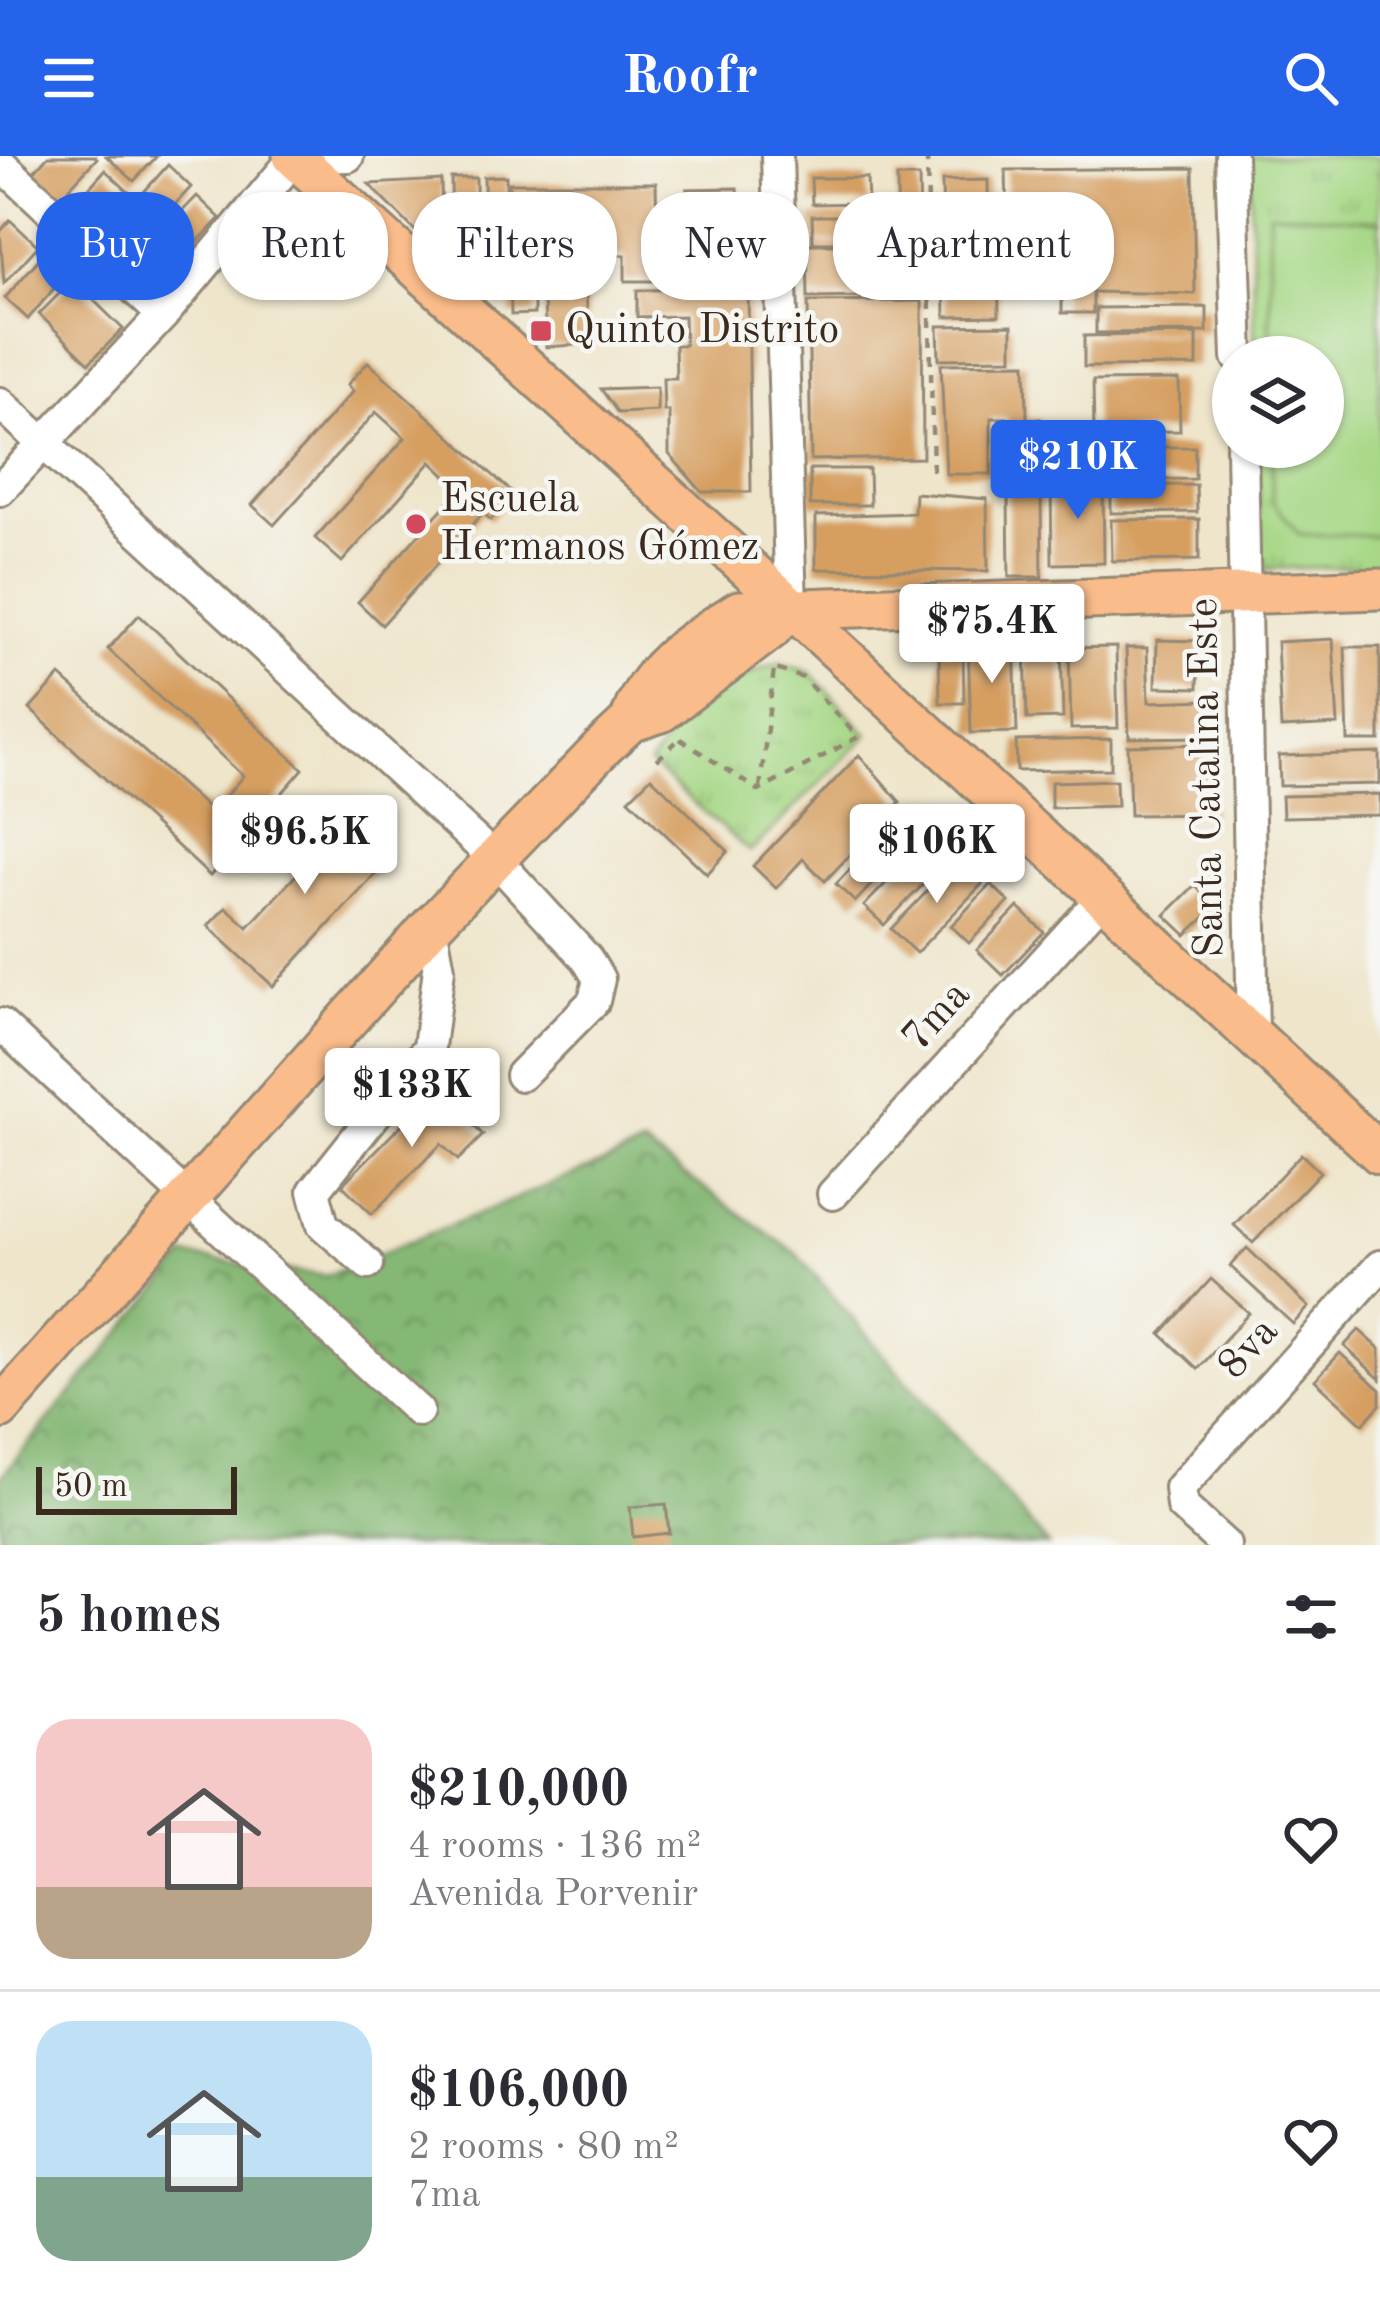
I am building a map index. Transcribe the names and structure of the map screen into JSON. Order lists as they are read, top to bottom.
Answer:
{
  "streets": {
    "street": ["Santa Catalina Este", "7ma", "8va"]
  },
  "places": {
    "transit": ["Quinto Distrito"],
    "other": ["Escuela Hermanos Gómez"]
  },
  "scale_bar": "50 m",
  "page": {
    "header": "Roofr",
    "chip": [
      "Buy",
      "Rent",
      "Filters",
      "New",
      "Apartment"
    ],
    "price": [
      "$210K",
      "$75.4K",
      "$96.5K",
      "$106K",
      "$133K"
    ],
    "scale": "50 m",
    "heading": "5 homes",
    "list": [
      {
        "name": "$210,000",
        "note": "4 rooms · 136 m² · Avenida Porvenir"
      },
      {
        "name": "$106,000",
        "note": "2 rooms · 80 m² · 7ma"
      }
    ]
  }
}
